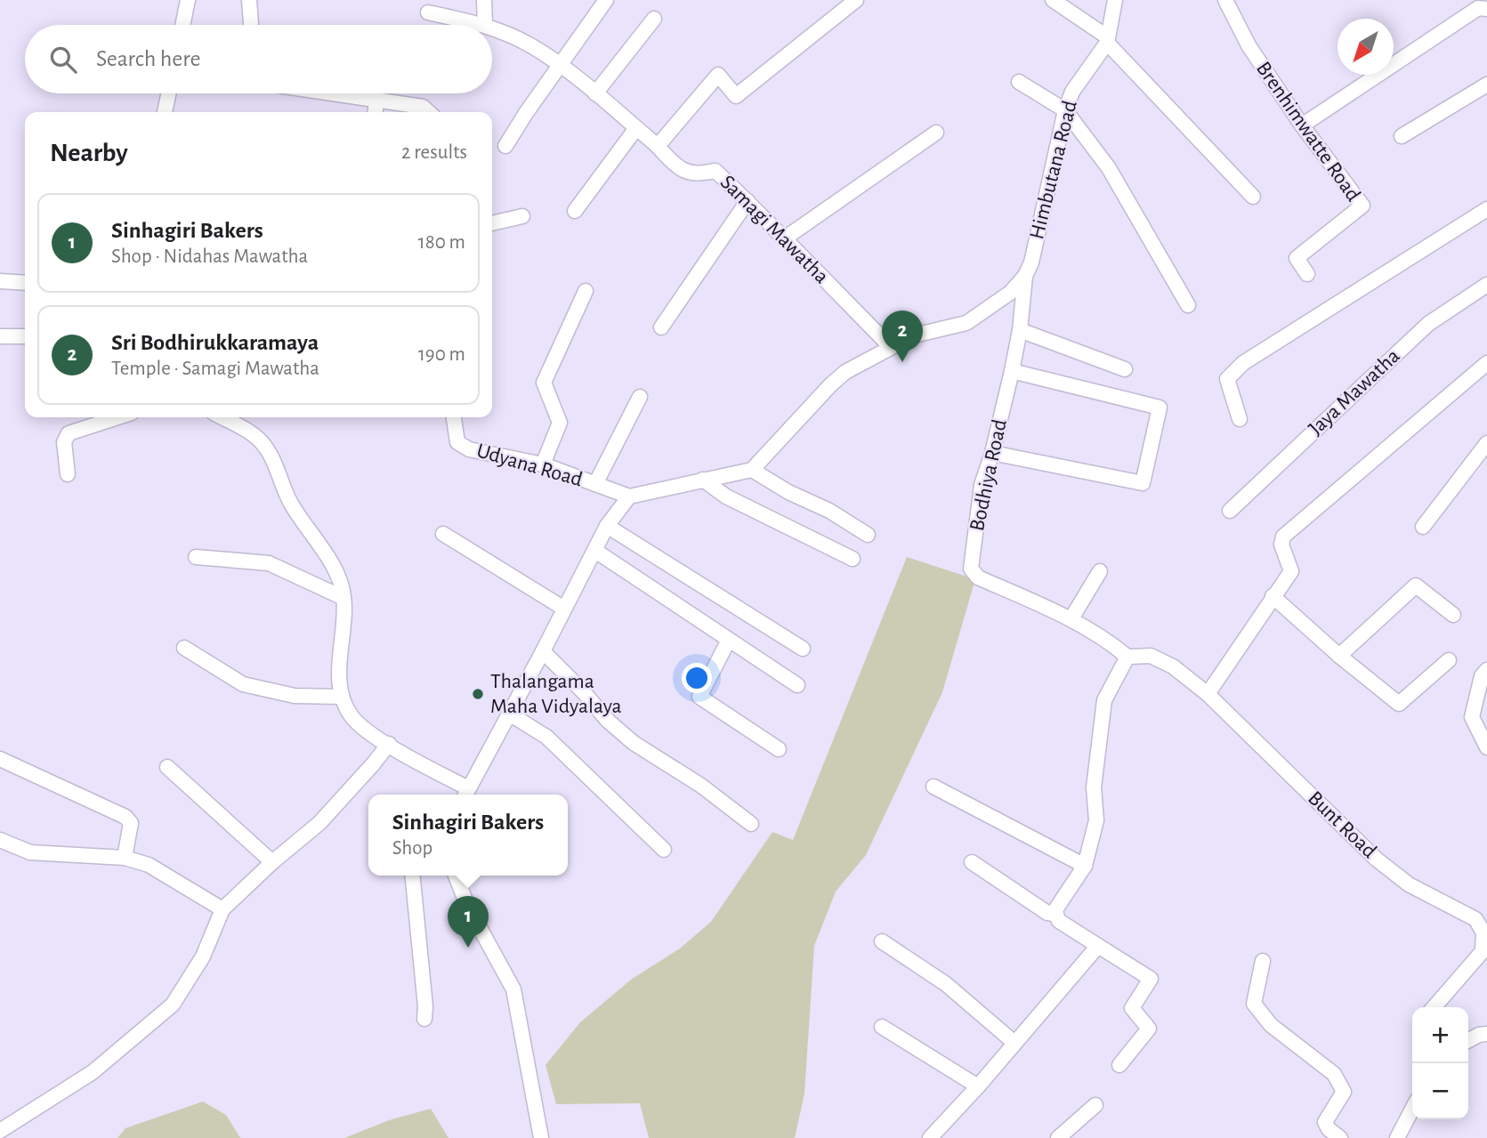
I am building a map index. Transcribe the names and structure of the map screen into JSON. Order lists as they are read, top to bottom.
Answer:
{
  "streets": {
    "street": [
      "Brenhimwatte Road",
      "Himbutana Road",
      "Samagi Mawatha",
      "Jaya Mawatha",
      "Udyana Road",
      "Bodhiya Road",
      "Bunt Road"
    ]
  },
  "crossings": [
    ["Himbutana Road", "Bodhiya Road"],
    ["Bodhiya Road", "Bunt Road"]
  ],
  "places": ["Thalangama Maha Vidyalaya"],
  "north": "bottom left",
  "page": {
    "search": "Search here",
    "heading": ["Nearby", "2 results"],
    "list": [
      {
        "mark": "1",
        "name": "Sinhagiri Bakers",
        "note": "Shop · Nidahas Mawatha",
        "value": "180 m"
      },
      {
        "mark": "2",
        "name": "Sri Bodhirukkaramaya",
        "note": "Temple · Samagi Mawatha",
        "value": "190 m"
      }
    ],
    "pins": ["2", "1"],
    "popup": ["Sinhagiri Bakers", "Shop"],
    "map_buttons": ["+", "−"]
  }
}
